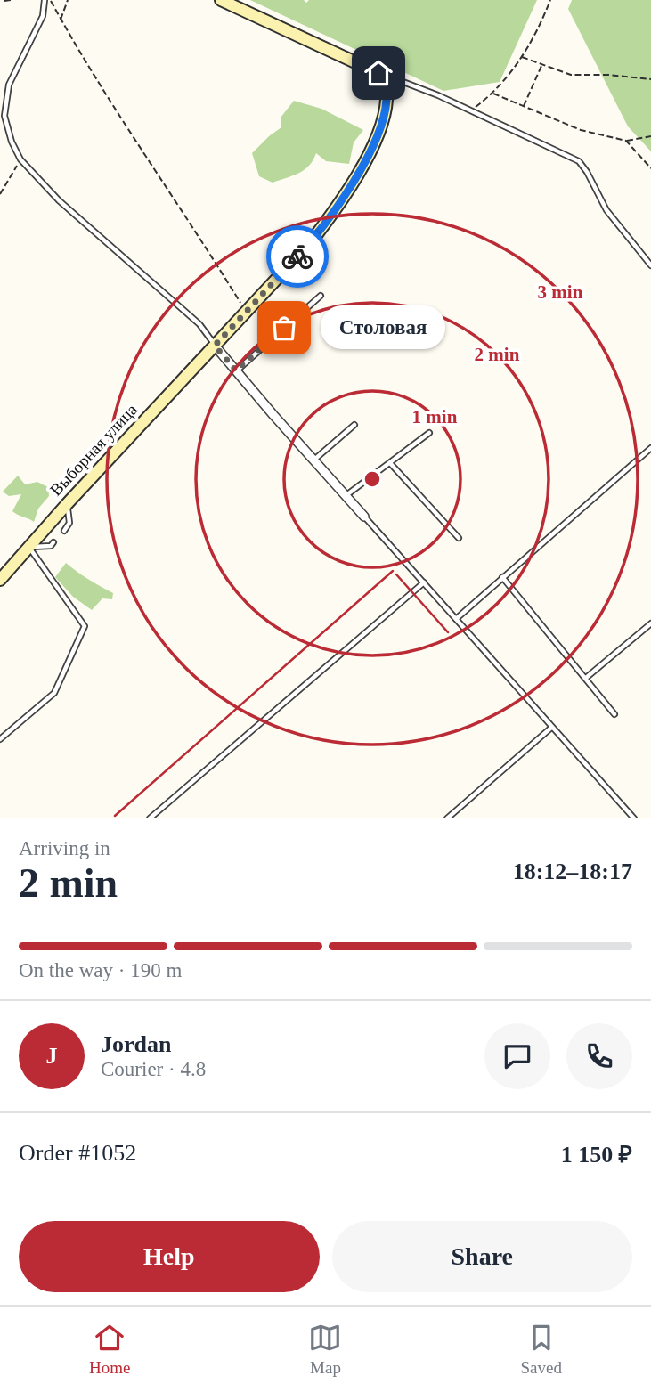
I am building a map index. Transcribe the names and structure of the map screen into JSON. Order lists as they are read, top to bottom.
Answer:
{
  "streets": {
    "main road": ["Выборная улица"]
  },
  "places": ["Столовая"],
  "page": {
    "bubble": "Столовая",
    "heading": ["2 min", "Arriving in", "18:12–18:17"],
    "panel": [
      "Jordan",
      "Courier · 4.8",
      "Order #1052",
      "1 150 ₽"
    ],
    "bar": "On the way · 190 m",
    "round": "J",
    "buttons": ["Help", "Share"],
    "tabs": ["Home", "Map", "Saved"]
  },
  "rings": ["3 min", "2 min", "1 min"]
}
